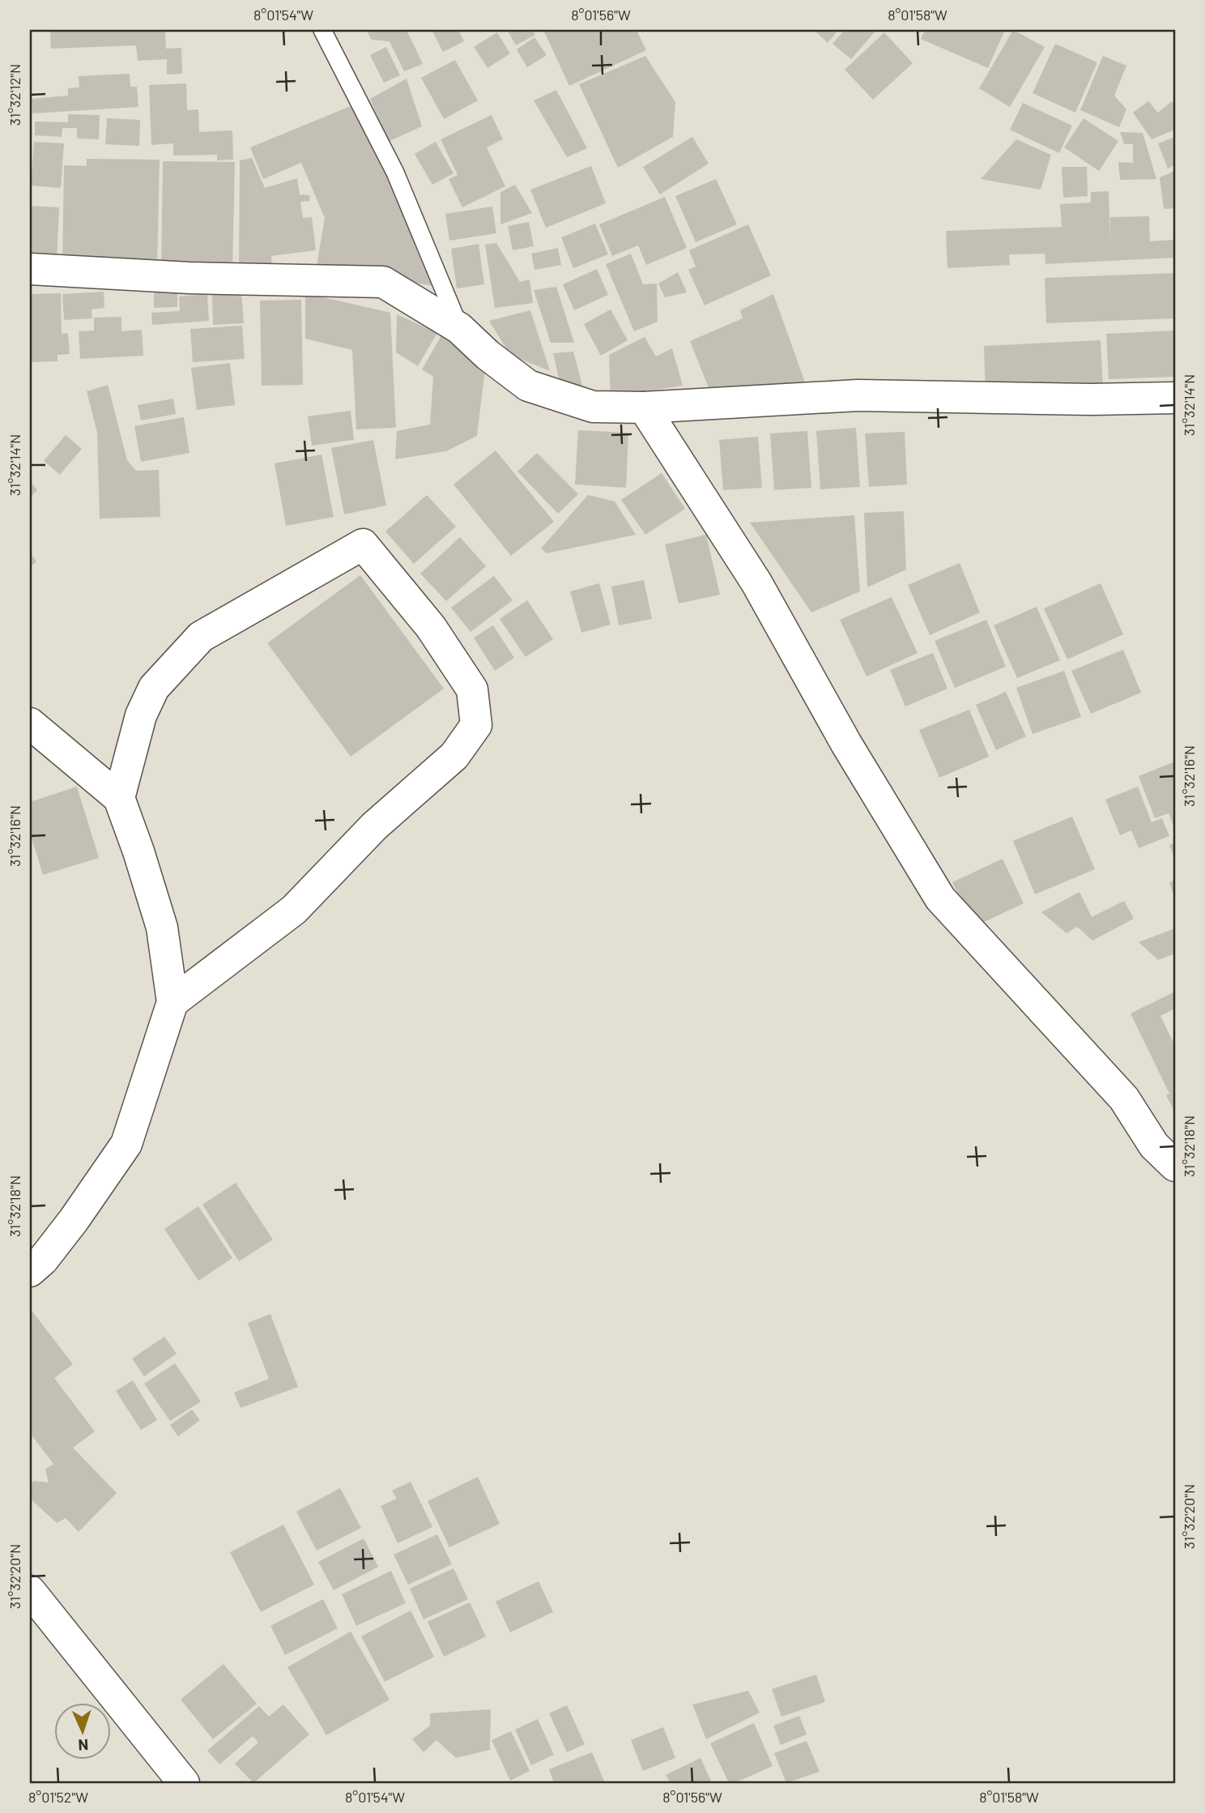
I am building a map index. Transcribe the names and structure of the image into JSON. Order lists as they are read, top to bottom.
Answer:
{
  "north": "bottom",
  "coordinates": [
    "8°01'54\"W",
    "8°01'56\"W",
    "8°01'58\"W",
    "31°32'12\"N",
    "31°32'14\"N",
    "31°32'16\"N",
    "31°32'18\"N",
    "31°32'20\"N",
    "8°01'52\"W"
  ]
}
